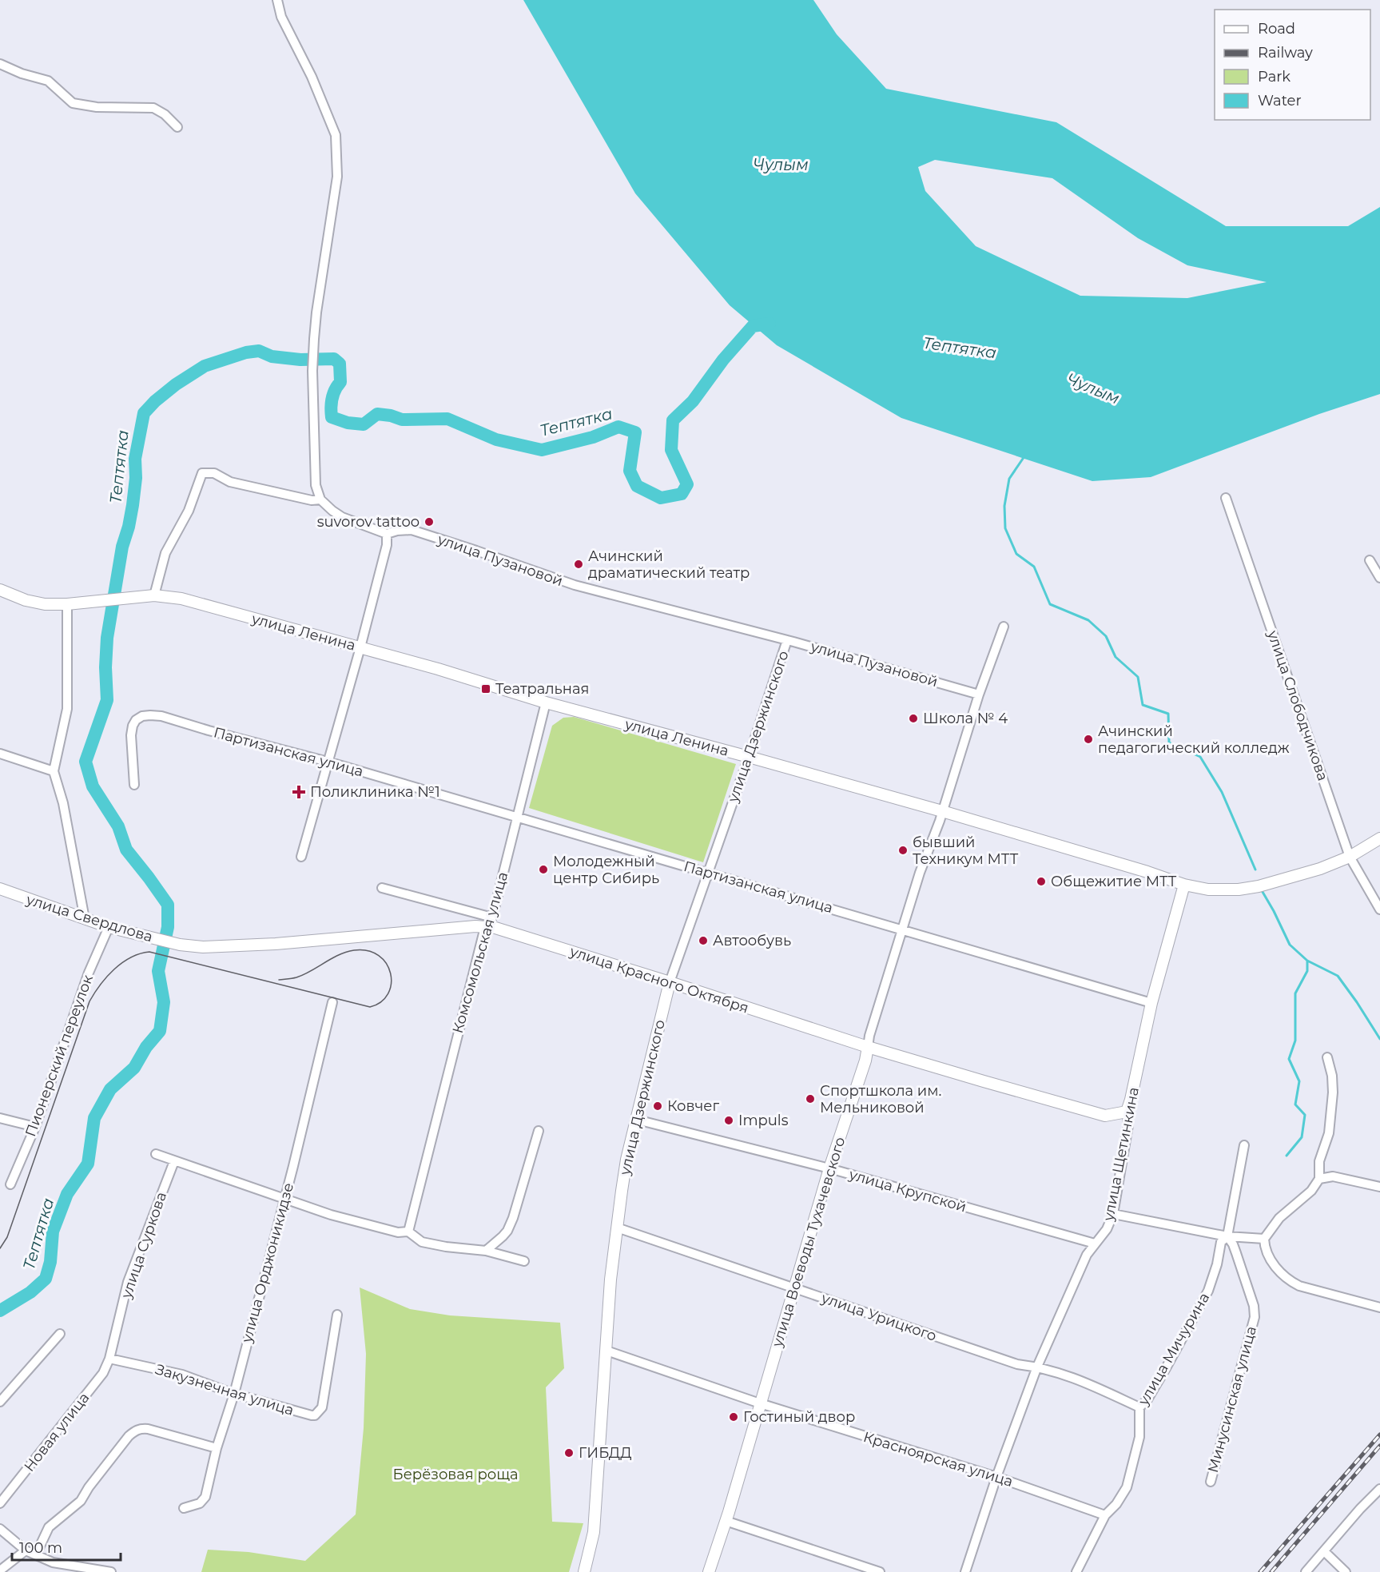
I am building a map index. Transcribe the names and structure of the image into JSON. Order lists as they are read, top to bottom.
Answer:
{
  "streets": {
    "main road": [
      "улица Ленина",
      "улица Дзержинского",
      "улица Свердлова",
      "улица Красного Октября",
      "улица Щетинкина",
      "улица Воеводы Тухачевского"
    ],
    "street": [
      "улица Пузановой",
      "улица Слободчикова",
      "Партизанская улица",
      "Комсомольская улица",
      "Пионерский переулок",
      "улица Крупской",
      "улица Суркова",
      "улица Орджоникидзе",
      "улица Урицкого",
      "улица Мичурина",
      "Закузнечная улица",
      "Минусинская улица",
      "Новая улица",
      "Красноярская улица"
    ]
  },
  "crossings": [
    ["улица Пузановой", "улица Дзержинского"],
    ["улица Пузановой", "улица Воеводы Тухачевского"],
    ["улица Ленина", "улица Слободчикова"],
    ["улица Ленина", "улица Дзержинского"],
    ["улица Ленина", "Комсомольская улица"],
    ["улица Ленина", "улица Щетинкина"],
    ["улица Ленина", "улица Воеводы Тухачевского"],
    ["улица Дзержинского", "Партизанская улица"],
    ["улица Дзержинского", "улица Красного Октября"],
    ["улица Дзержинского", "улица Крупской"],
    ["улица Дзержинского", "улица Урицкого"],
    ["улица Дзержинского", "Красноярская улица"],
    ["Партизанская улица", "Комсомольская улица"],
    ["Партизанская улица", "улица Щетинкина"],
    ["Партизанская улица", "улица Воеводы Тухачевского"],
    ["улица Свердлова", "улица Красного Октября"],
    ["улица Свердлова", "Пионерский переулок"],
    ["Комсомольская улица", "улица Красного Октября"],
    ["улица Красного Октября", "улица Щетинкина"],
    ["улица Красного Октября", "улица Воеводы Тухачевского"],
    ["улица Щетинкина", "улица Крупской"],
    ["улица Щетинкина", "улица Урицкого"],
    ["улица Щетинкина", "Красноярская улица"],
    ["улица Крупской", "улица Воеводы Тухачевского"],
    ["улица Воеводы Тухачевского", "улица Урицкого"],
    ["улица Воеводы Тухачевского", "Красноярская улица"],
    ["улица Суркова", "Закузнечная улица"],
    ["улица Суркова", "Новая улица"],
    ["улица Орджоникидзе", "Закузнечная улица"],
    ["улица Урицкого", "улица Мичурина"],
    ["улица Мичурина", "Минусинская улица"],
    ["улица Мичурина", "Красноярская улица"],
    ["Закузнечная улица", "Новая улица"]
  ],
  "water": ["Чулым", "Тептятка"],
  "parks": ["Берёзовая роща"],
  "places": {
    "other": [
      "suvorov tattoo",
      "Ачинский драматический театр",
      "Школа № 4",
      "Ачинский педагогический колледж",
      "бывший Техникум МТТ",
      "Молодежный центр Сибирь",
      "Общежитие МТТ",
      "Автообувь",
      "Спортшкола им. Мельниковой",
      "Ковчег",
      "Impuls",
      "Гостиный двор",
      "ГИБДД"
    ],
    "transit": ["Театральная"],
    "health": ["Поликлиника №1"]
  },
  "legend": [
    "Road",
    "Railway",
    "Park",
    "Water"
  ],
  "scale_bar": "100 m"
}
